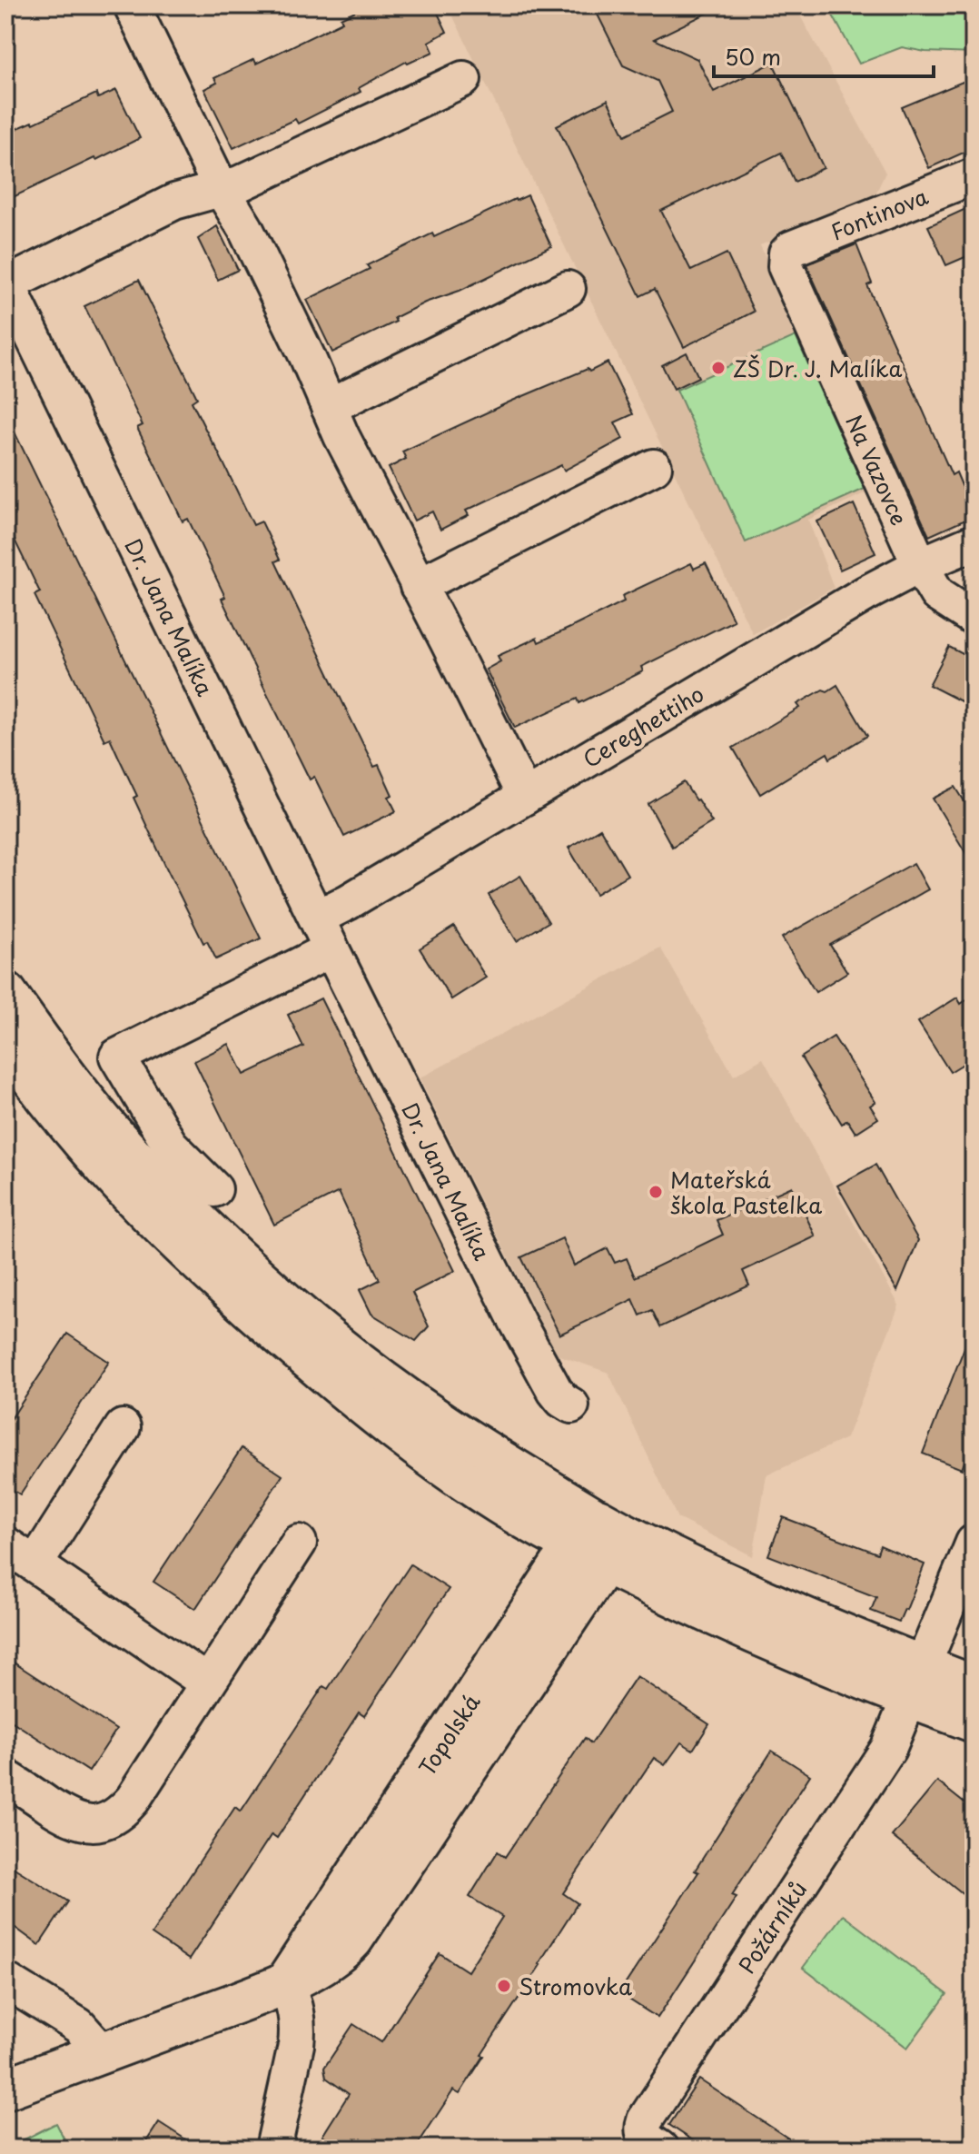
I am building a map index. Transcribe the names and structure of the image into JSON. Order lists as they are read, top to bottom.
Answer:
{
  "streets": {
    "main road": ["Topolská"],
    "street": [
      "Fontinova",
      "Na Vazovce",
      "Dr. Jana Malíka",
      "Cereghettiho",
      "Požárníků"
    ]
  },
  "crossings": [
    ["Fontinova", "Na Vazovce"],
    ["Na Vazovce", "Cereghettiho"],
    ["Dr. Jana Malíka", "Cereghettiho"]
  ],
  "places": ["ZŠ Dr. J. Malíka", "Mateřská škola Pastelka", "Stromovka"],
  "scale_bar": "50 m"
}
